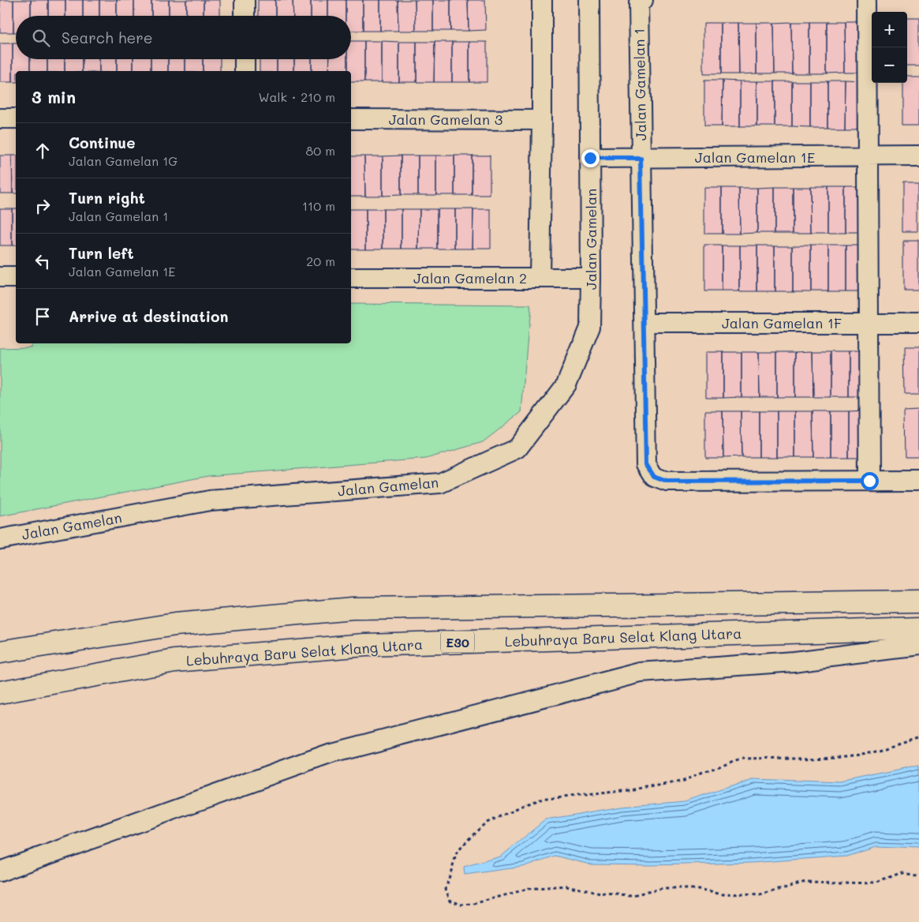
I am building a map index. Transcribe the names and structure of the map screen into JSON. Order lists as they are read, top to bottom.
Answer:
{
  "streets": {
    "highway": ["Lebuhraya Baru Selat Klang Utara", "E30"],
    "street": [
      "Jalan Gamelan 1",
      "Jalan Gamelan 3",
      "Jalan Gamelan 1E",
      "Jalan Gamelan",
      "Jalan Gamelan 2",
      "Jalan Gamelan 1F"
    ]
  },
  "crossings": [
    ["Jalan Gamelan 1", "Jalan Gamelan 1E"],
    ["Jalan Gamelan 1", "Jalan Gamelan 1F"],
    ["Jalan Gamelan 1E", "Jalan Gamelan"],
    ["Jalan Gamelan", "Jalan Gamelan 2"]
  ],
  "page": {
    "map_buttons": ["+", "−"],
    "search": "Search here",
    "heading": ["3 min", "Walk · 210 m"],
    "list": [
      ["Continue", "Jalan Gamelan 1G", "80 m"],
      ["Turn right", "Jalan Gamelan 1", "110 m"],
      ["Turn left", "Jalan Gamelan 1E", "20 m"],
      "Arrive at destination"
    ]
  }
}
